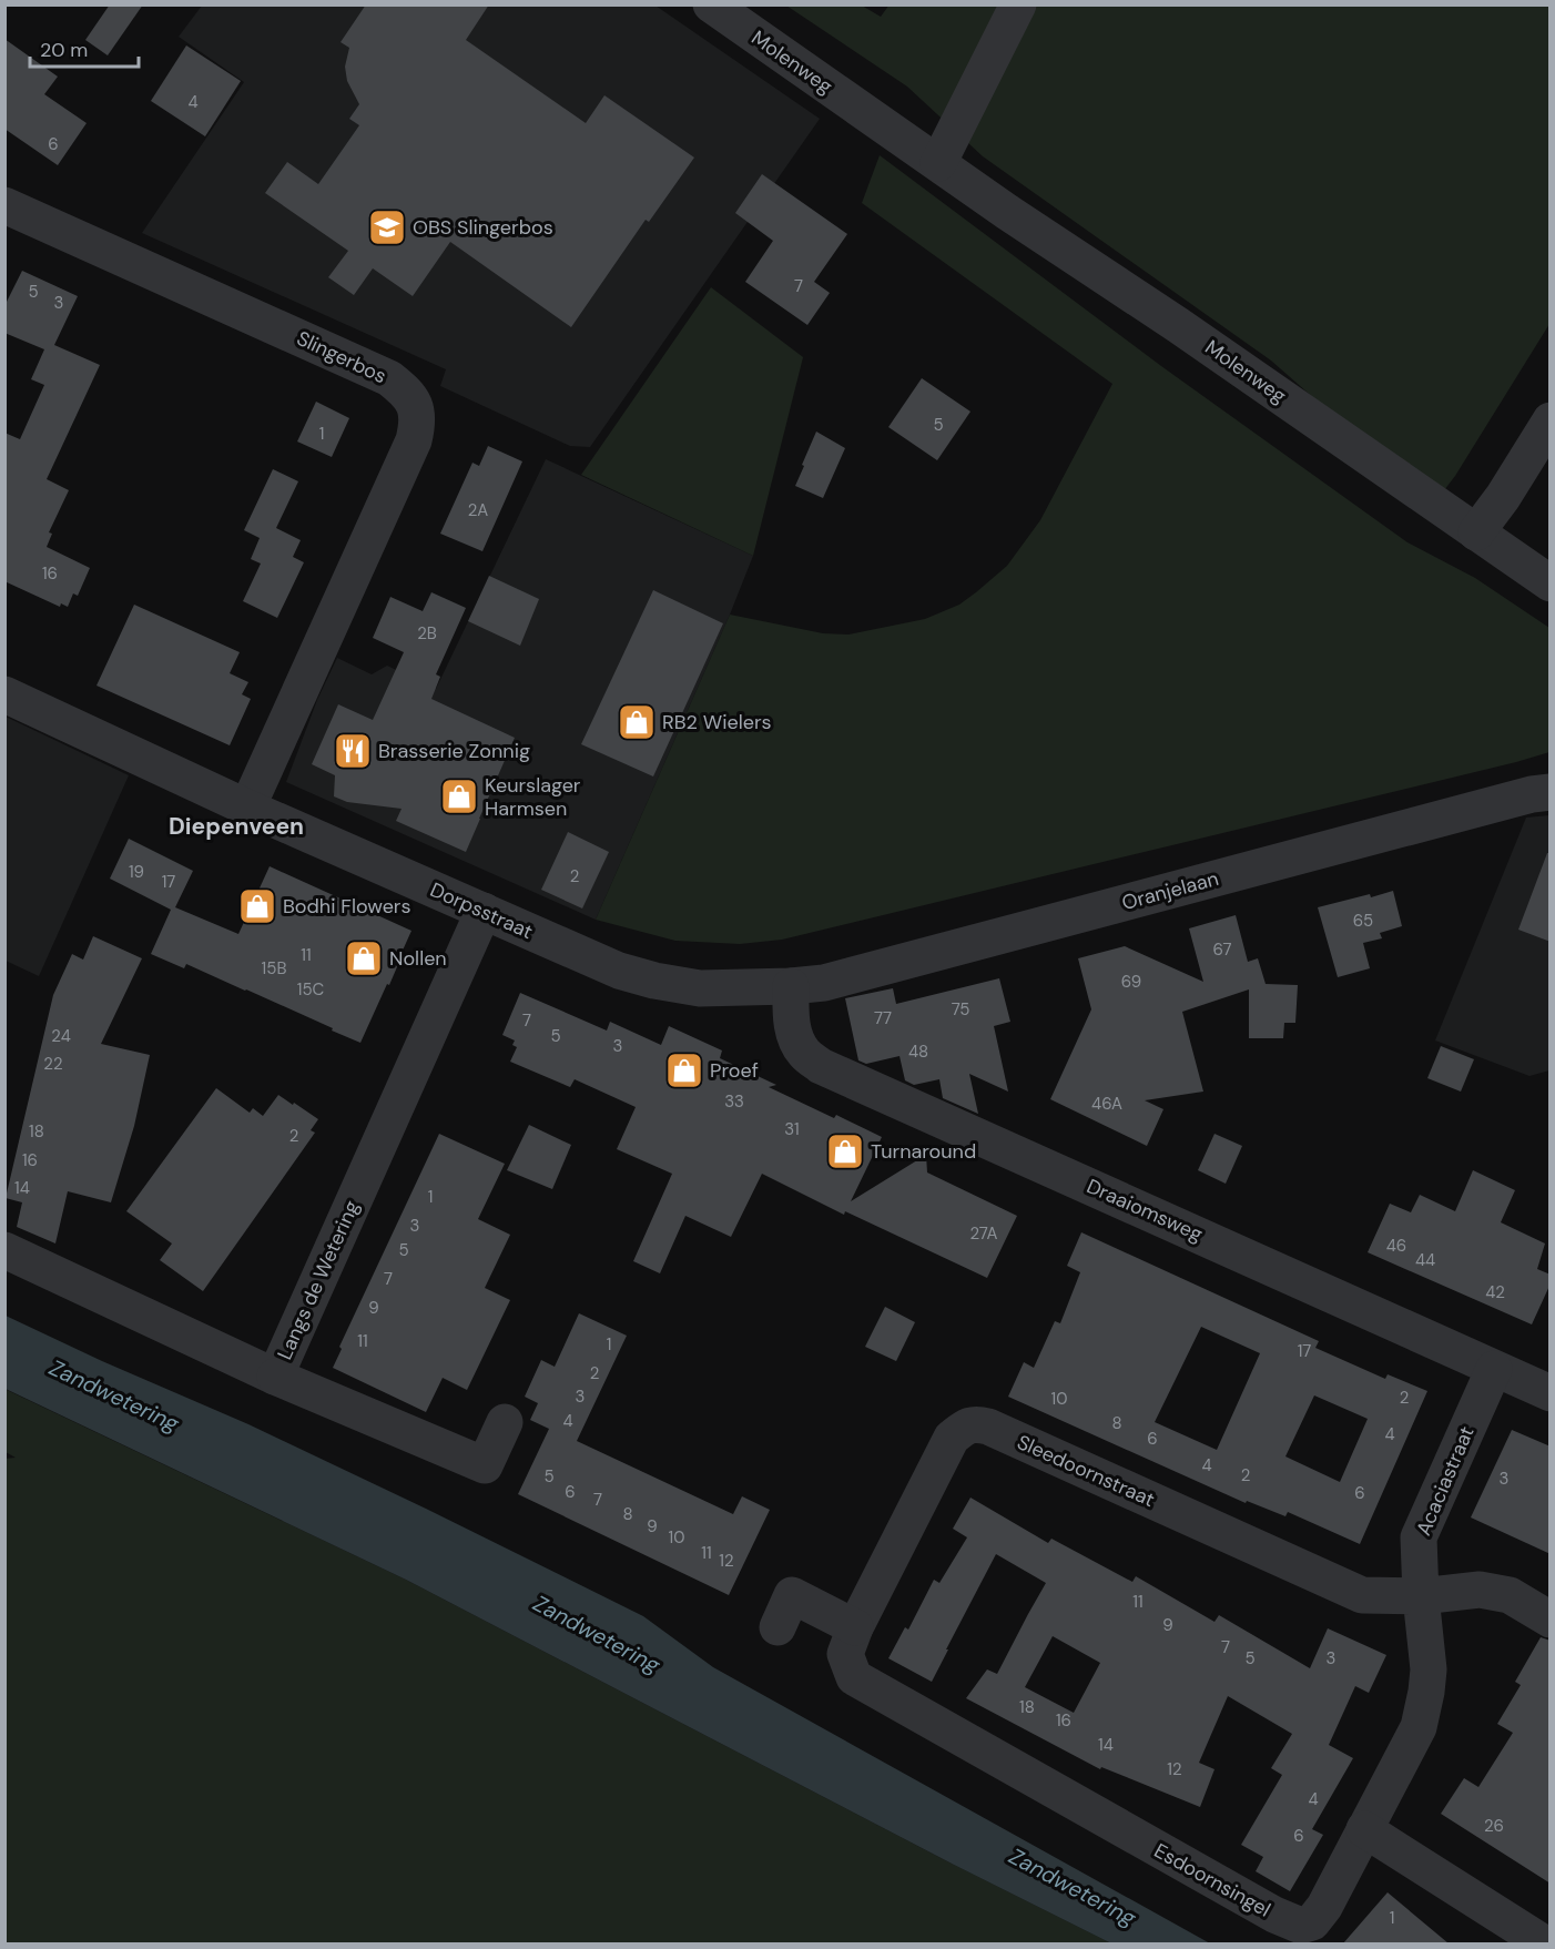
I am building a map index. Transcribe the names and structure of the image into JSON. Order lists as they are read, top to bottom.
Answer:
{
  "streets": {
    "street": [
      "Molenweg",
      "Slingerbos",
      "Oranjelaan",
      "Dorpsstraat",
      "Draaiomsweg",
      "Langs de Wetering",
      "Sleedoornstraat",
      "Acaciastraat",
      "Esdoornsingel"
    ]
  },
  "crossings": [
    ["Slingerbos", "Dorpsstraat"],
    ["Oranjelaan", "Dorpsstraat"],
    ["Oranjelaan", "Draaiomsweg"],
    ["Dorpsstraat", "Draaiomsweg"],
    ["Dorpsstraat", "Langs de Wetering"],
    ["Draaiomsweg", "Acaciastraat"],
    ["Sleedoornstraat", "Acaciastraat"],
    ["Sleedoornstraat", "Esdoornsingel"],
    ["Acaciastraat", "Esdoornsingel"]
  ],
  "districts": ["Diepenveen"],
  "water": ["Zandwetering"],
  "places": {
    "school or university": ["OBS Slingerbos"],
    "shop": [
      "RB2 Wielers",
      "Keurslager Harmsen",
      "Bodhi Flowers",
      "Nollen",
      "Proef",
      "Turnaround"
    ],
    "restaurant": ["Brasserie Zonnig"]
  },
  "house_numbers": [
    "4",
    "6",
    "7",
    "5",
    "3",
    "5",
    "1",
    "2A",
    "16",
    "2B",
    "19",
    "2",
    "17",
    "65",
    "67",
    "11",
    "15B",
    "69",
    "15C",
    "75",
    "77",
    "7",
    "24",
    "5",
    "3",
    "48",
    "22",
    "33",
    "46A",
    "31",
    "18",
    "2",
    "16",
    "14",
    "1",
    "3",
    "27A",
    "46",
    "5",
    "44",
    "7",
    "42",
    "9",
    "11",
    "1",
    "17",
    "2",
    "3",
    "2",
    "10",
    "4",
    "8",
    "4",
    "6",
    "4",
    "2",
    "5",
    "3",
    "6",
    "6",
    "7",
    "8",
    "9",
    "10",
    "11",
    "12",
    "11",
    "9",
    "7",
    "5",
    "3",
    "18",
    "16",
    "14",
    "12",
    "4",
    "26",
    "6",
    "1"
  ],
  "scale_bar": "20 m"
}
